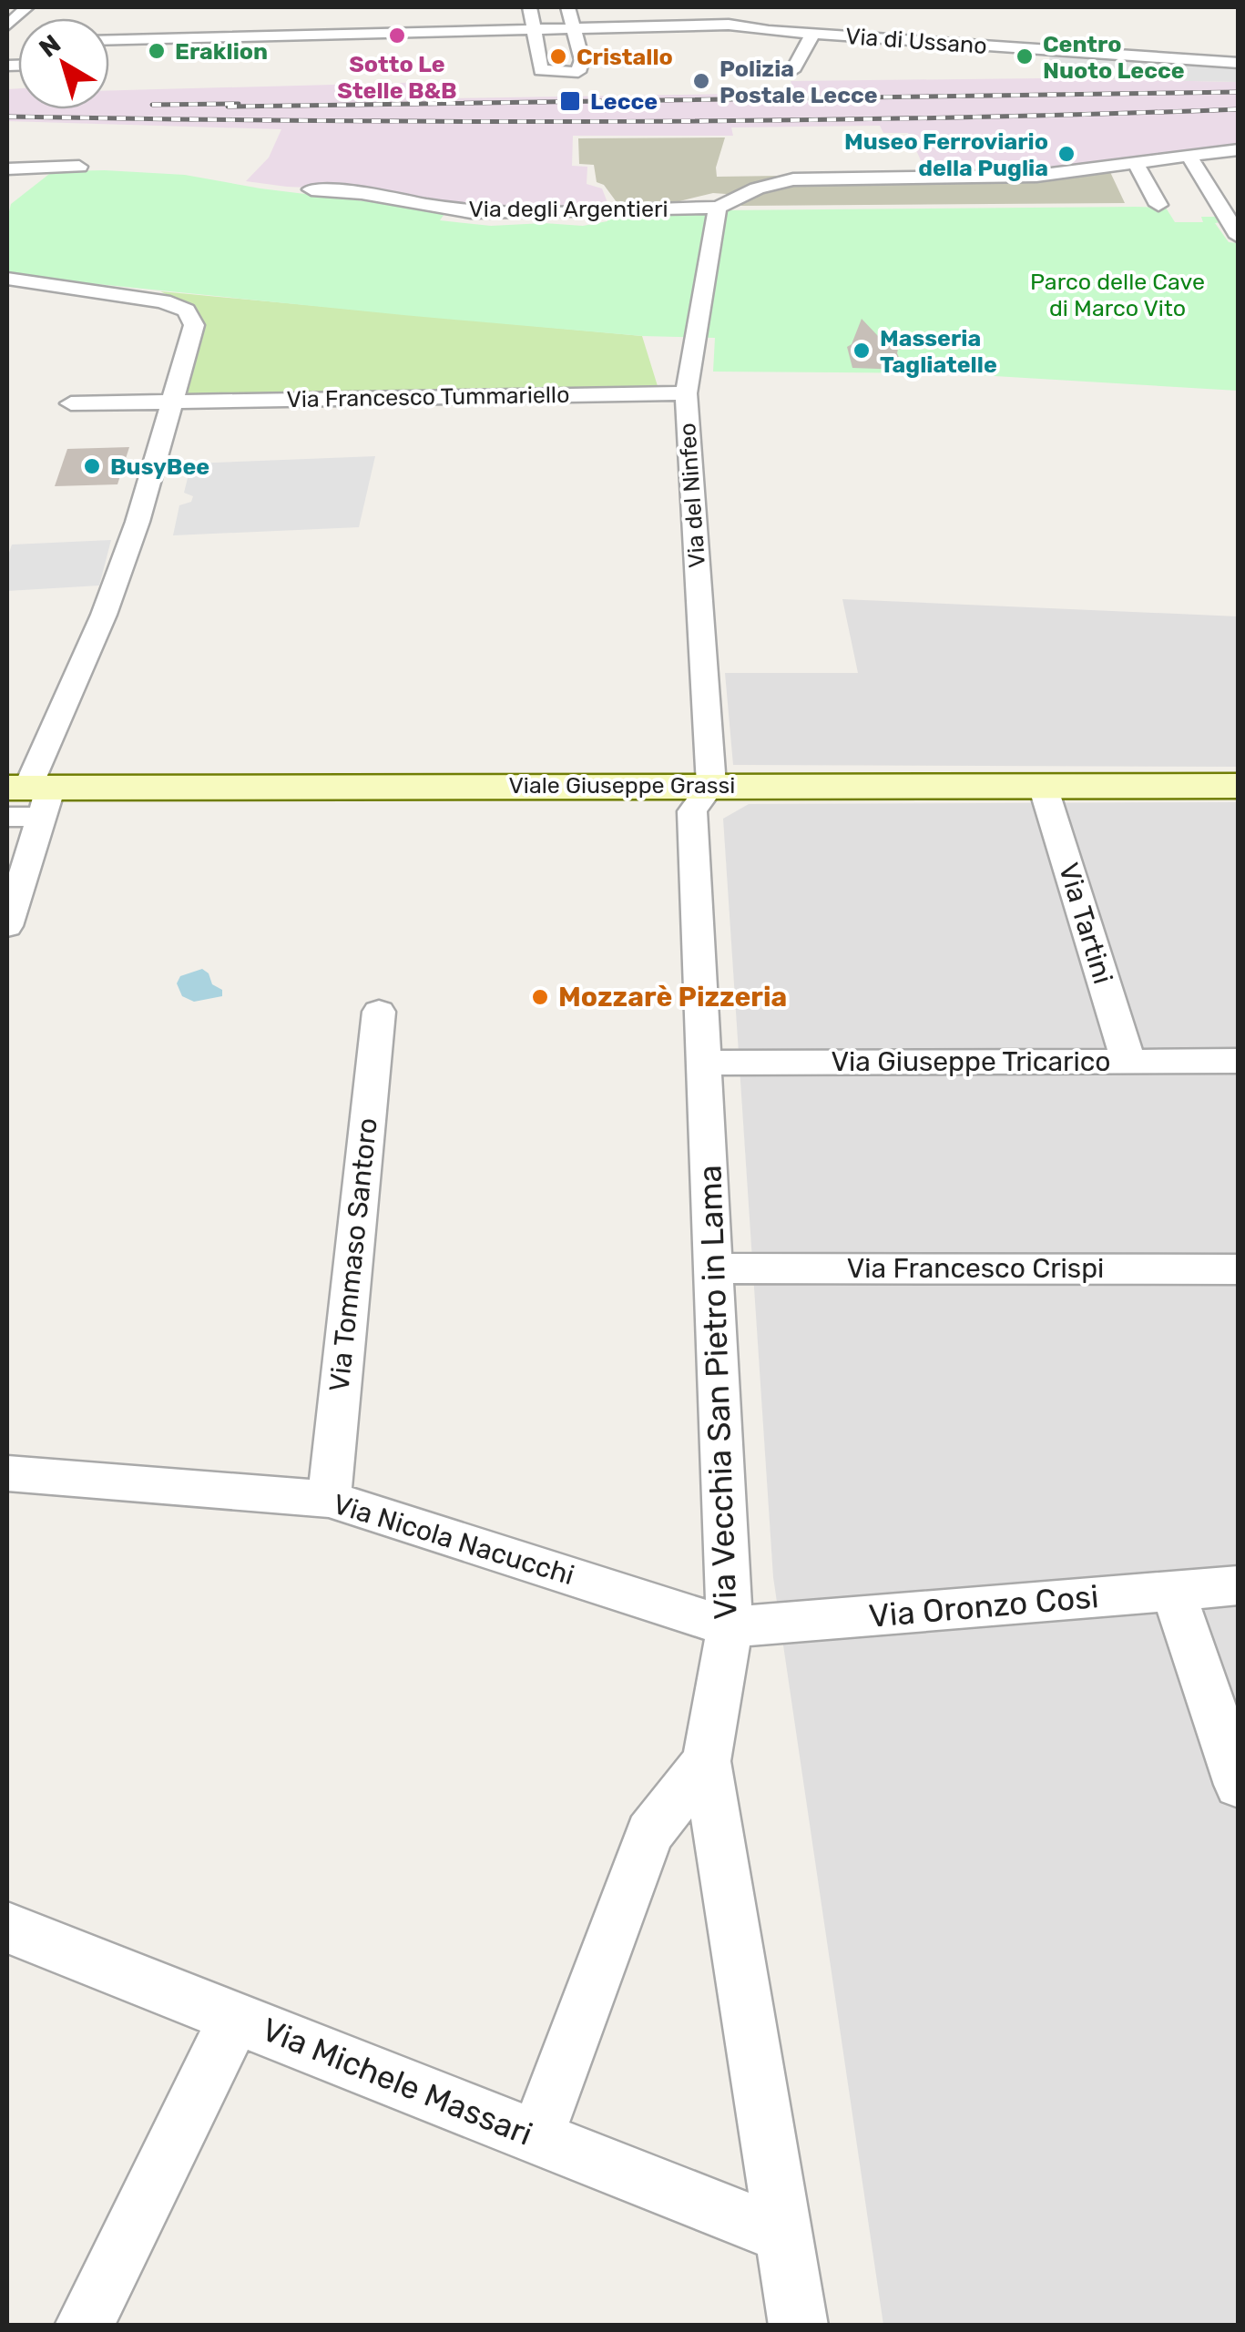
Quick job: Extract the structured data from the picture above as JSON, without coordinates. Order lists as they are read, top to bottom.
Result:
{
  "streets": {
    "main road": ["Viale Giuseppe Grassi"],
    "street": [
      "Via di Ussano",
      "Via degli Argentieri",
      "Via Francesco Tummariello",
      "Via del Ninfeo",
      "Via Tartini",
      "Via Giuseppe Tricarico",
      "Via Tommaso Santoro",
      "Via Francesco Crispi",
      "Via Vecchia San Pietro in Lama",
      "Via Nicola Nacucchi",
      "Via Oronzo Cosi",
      "Via Michele Massari"
    ]
  },
  "crossings": [
    ["Via degli Argentieri", "Via del Ninfeo"],
    ["Via Francesco Tummariello", "Via del Ninfeo"],
    ["Via del Ninfeo", "Viale Giuseppe Grassi"],
    ["Via del Ninfeo", "Via Vecchia San Pietro in Lama"],
    ["Viale Giuseppe Grassi", "Via Tartini"],
    ["Viale Giuseppe Grassi", "Via Vecchia San Pietro in Lama"],
    ["Via Tartini", "Via Giuseppe Tricarico"],
    ["Via Giuseppe Tricarico", "Via Vecchia San Pietro in Lama"],
    ["Via Tommaso Santoro", "Via Nicola Nacucchi"],
    ["Via Francesco Crispi", "Via Vecchia San Pietro in Lama"],
    ["Via Vecchia San Pietro in Lama", "Via Nicola Nacucchi"],
    ["Via Vecchia San Pietro in Lama", "Via Oronzo Cosi"],
    ["Via Vecchia San Pietro in Lama", "Via Michele Massari"],
    ["Via Nicola Nacucchi", "Via Oronzo Cosi"]
  ],
  "parks": ["Parco delle Cave di Marco Vito"],
  "places": {
    "other": [
      "Sotto Le Stelle B&B",
      "Eraklion",
      "Cristallo",
      "Centro Nuoto Lecce",
      "Polizia Postale Lecce",
      "Museo Ferroviario della Puglia",
      "Masseria Tagliatelle",
      "BusyBee",
      "Mozzarè Pizzeria"
    ],
    "transit": ["Lecce"]
  },
  "north": "top left"
}
